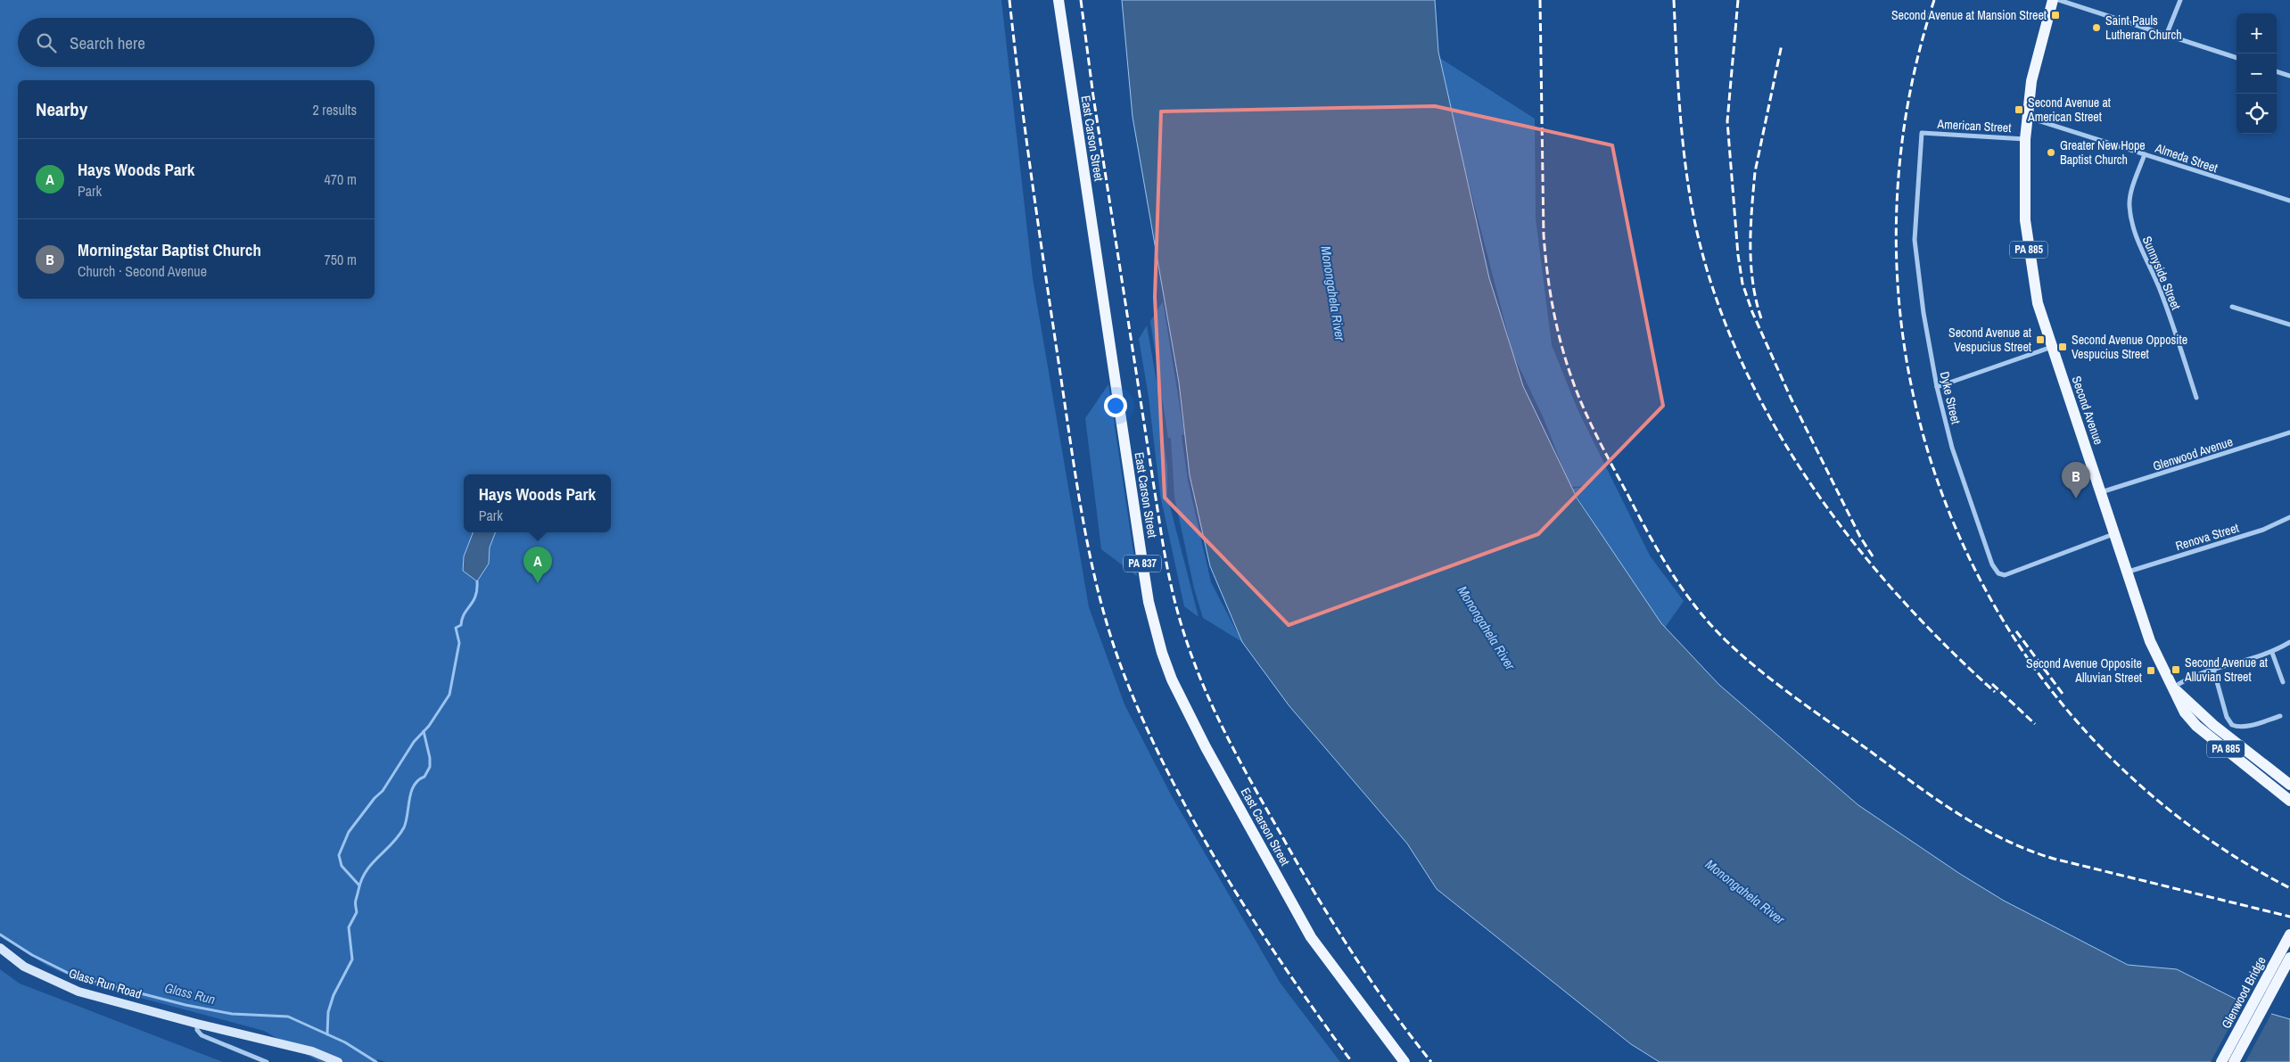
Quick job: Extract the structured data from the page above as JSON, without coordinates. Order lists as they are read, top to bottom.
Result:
{
  "streets": {
    "main road": [
      "East Carson Street",
      "PA 885",
      "Second Avenue",
      "PA 837",
      "Glass Run Road",
      "Glenwood Bridge"
    ],
    "street": [
      "American Street",
      "Almeda Street",
      "Sunnyside Street",
      "Dyke Street",
      "Glenwood Avenue",
      "Renova Street"
    ]
  },
  "crossings": [
    ["American Street", "Dyke Street"],
    ["American Street", "Second Avenue"],
    ["Almeda Street", "Sunnyside Street"],
    ["Almeda Street", "Second Avenue"],
    ["Dyke Street", "Second Avenue"],
    ["Second Avenue", "Glenwood Avenue"],
    ["Second Avenue", "Renova Street"]
  ],
  "water": ["Monongahela River", "Glass Run"],
  "places": {
    "transit": [
      "Second Avenue at Mansion Street",
      "Second Avenue at American Street",
      "Second Avenue at Vespucius Street",
      "Second Avenue Opposite Vespucius Street",
      "Second Avenue at Alluvian Street",
      "Second Avenue Opposite Alluvian Street"
    ],
    "other": ["Saint Pauls Lutheran Church", "Greater New Hope Baptist Church"]
  },
  "page": {
    "map_buttons": ["+", "−"],
    "search": "Search here",
    "heading": ["Nearby", "2 results"],
    "list": [
      {
        "mark": "A",
        "name": "Hays Woods Park",
        "note": "Park",
        "value": "470 m"
      },
      {
        "mark": "B",
        "name": "Morningstar Baptist Church",
        "note": "Church · Second Avenue",
        "value": "750 m"
      }
    ],
    "pins": ["B", "A"],
    "popup": ["Hays Woods Park", "Park"]
  }
}
